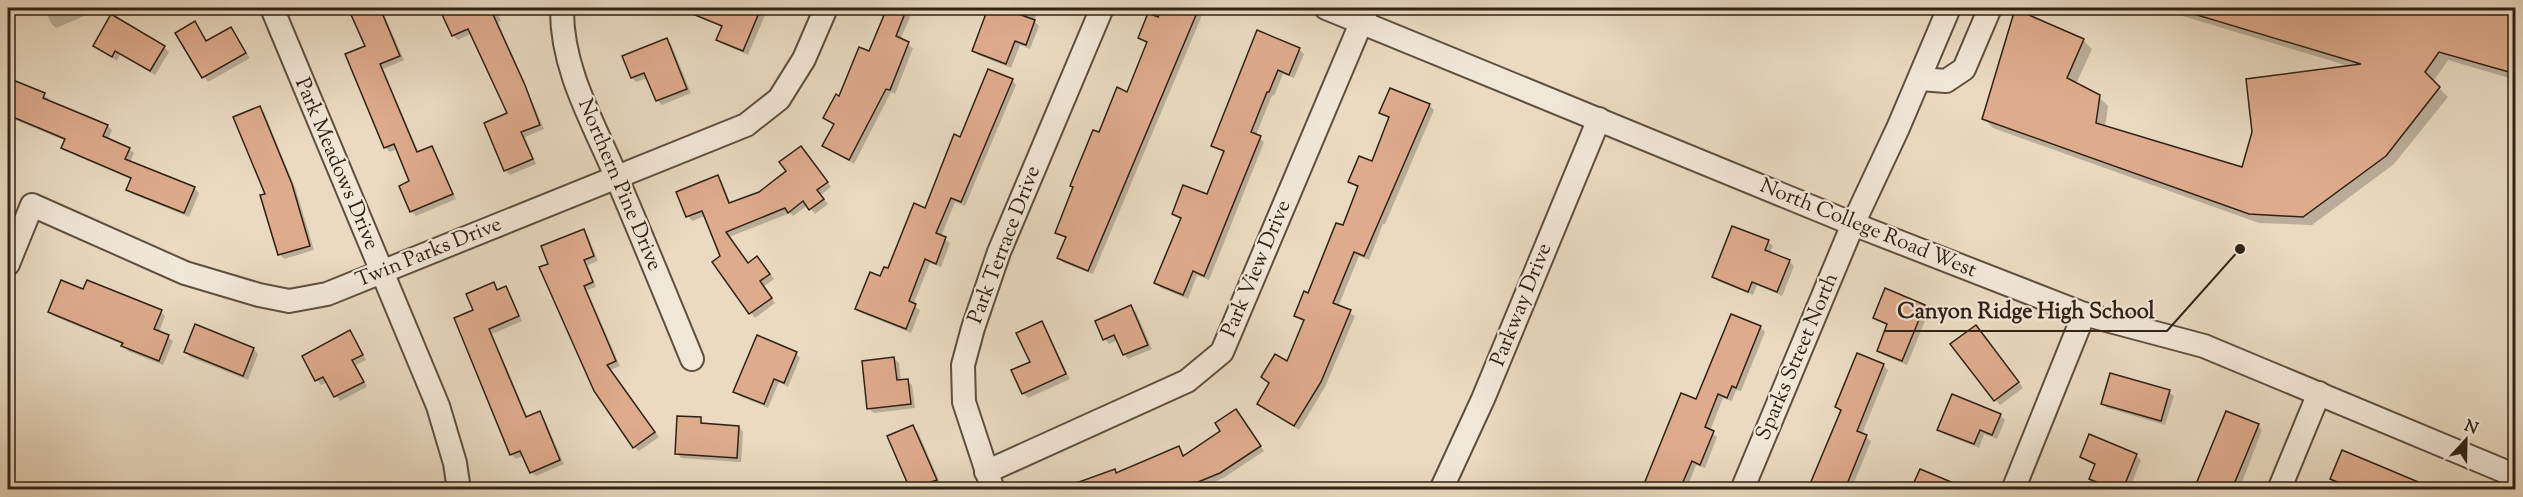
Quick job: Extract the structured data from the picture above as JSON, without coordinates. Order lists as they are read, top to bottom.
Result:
{
  "streets": {
    "street": [
      "Park Meadows Drive",
      "Northern Pine Drive",
      "North College Road West",
      "Park Terrace Drive",
      "Twin Parks Drive",
      "Park View Drive",
      "Parkway Drive",
      "Sparks Street North"
    ]
  },
  "crossings": [
    ["Park Meadows Drive", "Twin Parks Drive"],
    ["Northern Pine Drive", "Twin Parks Drive"],
    ["North College Road West", "Park View Drive"],
    ["North College Road West", "Parkway Drive"],
    ["North College Road West", "Sparks Street North"],
    ["Park Terrace Drive", "Park View Drive"]
  ],
  "places": ["Canyon Ridge High School"],
  "north": "top"
}
